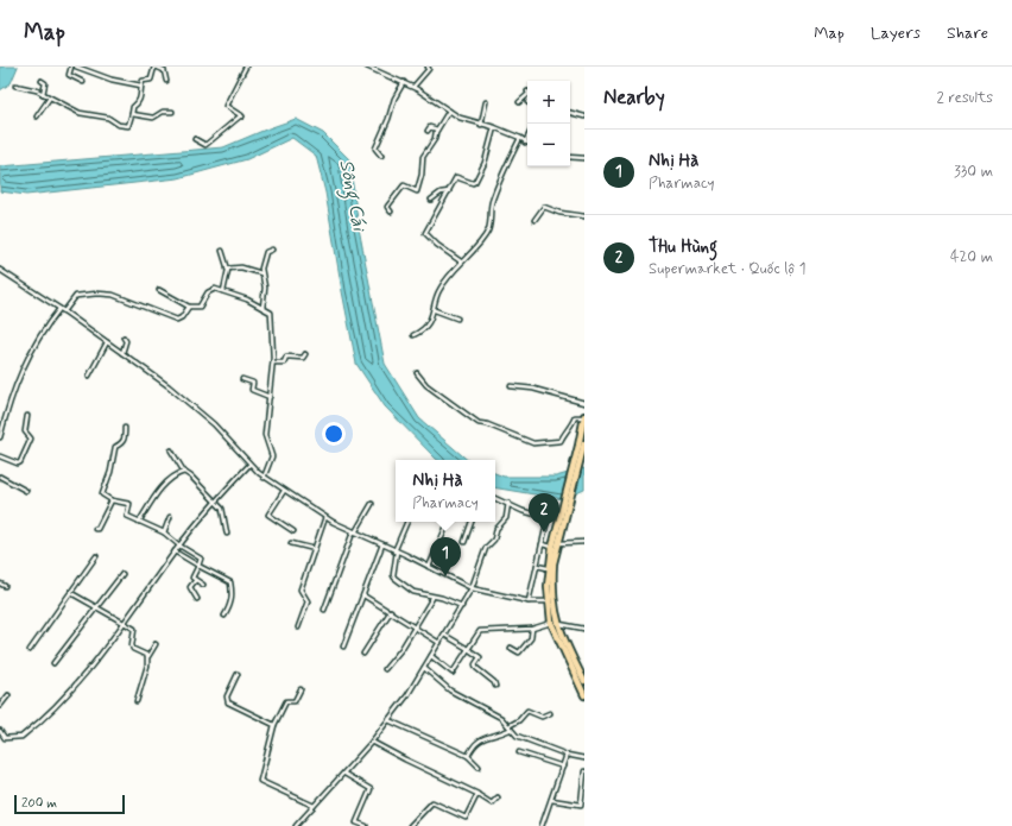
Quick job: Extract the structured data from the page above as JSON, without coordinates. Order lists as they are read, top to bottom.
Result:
{
  "water": ["Sông Cái"],
  "scale_bar": "200 m",
  "page": {
    "header": "Map",
    "nav": ["Map", "Layers", "Share"],
    "heading": ["Nearby", "2 results"],
    "map_buttons": ["+", "−"],
    "list": [
      {
        "mark": "1",
        "name": "Nhị Hà",
        "note": "Pharmacy",
        "value": "330 m"
      },
      {
        "mark": "2",
        "name": "THu Hùng",
        "note": "Supermarket · Quốc lộ 1",
        "value": "420 m"
      }
    ],
    "popup": ["Nhị Hà", "Pharmacy"],
    "pins": ["2", "1"],
    "scale": "200 m"
  }
}
